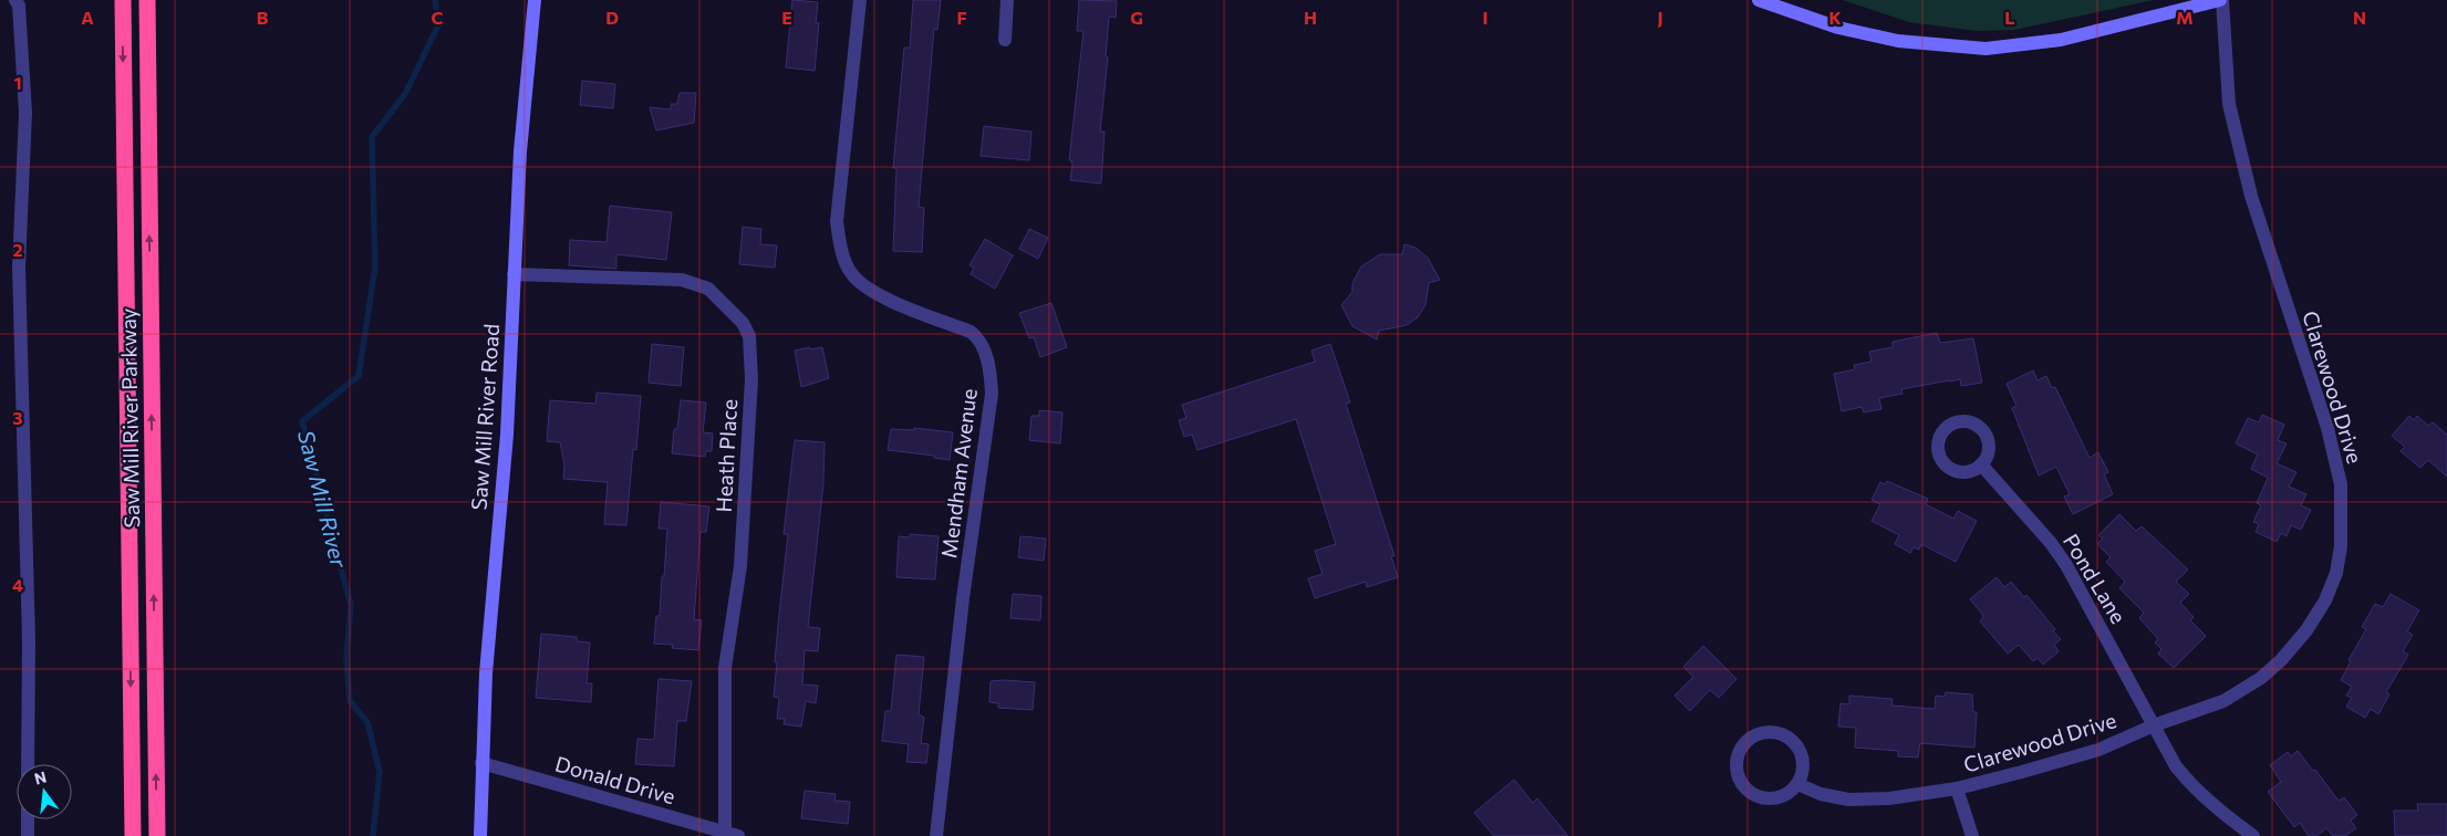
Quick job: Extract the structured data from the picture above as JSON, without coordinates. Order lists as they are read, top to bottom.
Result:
{
  "streets": {
    "highway": ["Saw Mill River Parkway"],
    "main road": ["Saw Mill River Road"],
    "street": [
      "Clarewood Drive",
      "Heath Place",
      "Mendham Avenue",
      "Pond Lane",
      "Donald Drive"
    ]
  },
  "crossings": [
    ["Clarewood Drive", "Pond Lane"],
    ["Saw Mill River Road", "Heath Place"],
    ["Saw Mill River Road", "Donald Drive"],
    ["Heath Place", "Donald Drive"]
  ],
  "water": ["Saw Mill River"],
  "north": "top",
  "grid": {
    "columns": [
      "A",
      "B",
      "C",
      "D",
      "E",
      "F",
      "G",
      "H",
      "I",
      "J",
      "K",
      "L",
      "M",
      "N"
    ],
    "rows": [
      "1",
      "2",
      "3",
      "4"
    ]
  }
}
